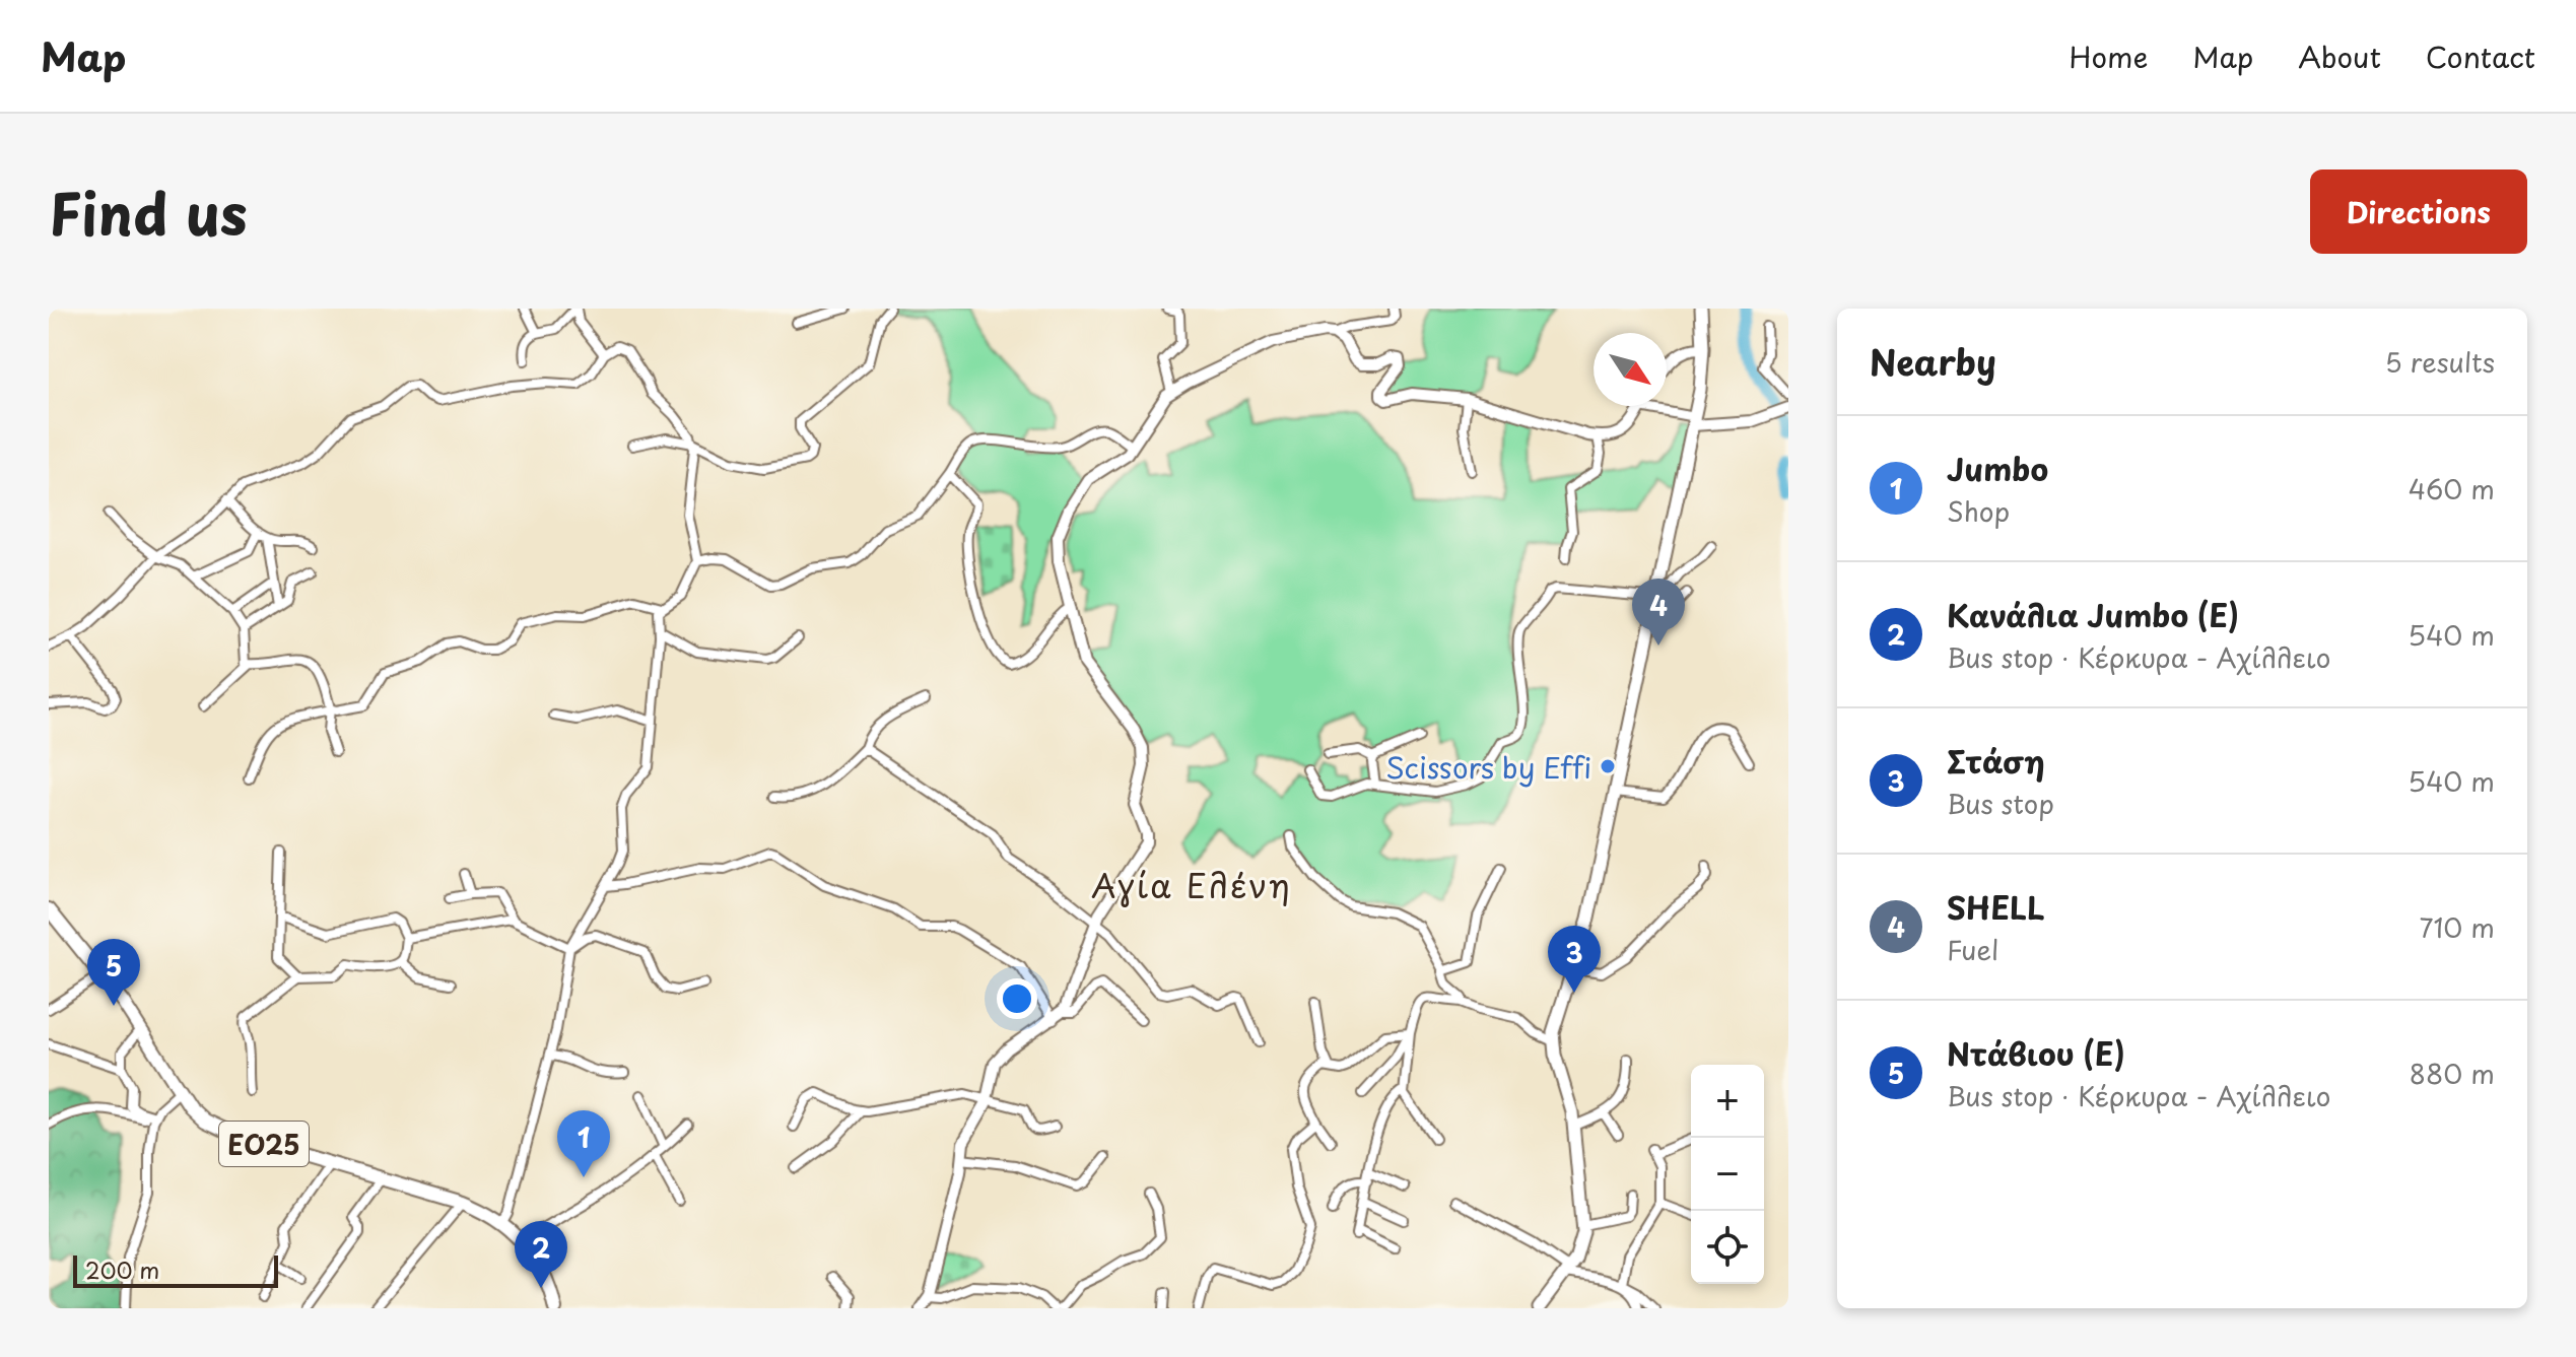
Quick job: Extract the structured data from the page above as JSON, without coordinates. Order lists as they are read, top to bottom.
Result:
{
  "streets": {
    "main road": ["ΕΟ25"]
  },
  "districts": ["Αγία Ελένη"],
  "places": ["Scissors by Effi"],
  "scale_bar": "200 m",
  "north": "bottom right",
  "page": {
    "header": "Map",
    "nav": [
      "Home",
      "Map",
      "About",
      "Contact"
    ],
    "title": "Find us",
    "buttons": "Directions",
    "heading": ["Nearby", "5 results"],
    "list": [
      {
        "mark": "1",
        "name": "Jumbo",
        "note": "Shop",
        "value": "460 m"
      },
      {
        "mark": "2",
        "name": "Κανάλια Jumbo (E)",
        "note": "Bus stop · Κέρκυρα - Αχίλλειο",
        "value": "540 m"
      },
      {
        "mark": "3",
        "name": "Στάση",
        "note": "Bus stop",
        "value": "540 m"
      },
      {
        "mark": "4",
        "name": "SHELL",
        "note": "Fuel",
        "value": "710 m"
      },
      {
        "mark": "5",
        "name": "Ντάβιου (E)",
        "note": "Bus stop · Κέρκυρα - Αχίλλειο",
        "value": "880 m"
      }
    ],
    "pins": [
      "4",
      "3",
      "5",
      "1",
      "2"
    ],
    "map_buttons": ["+", "−"],
    "scale": "200 m"
  }
}
